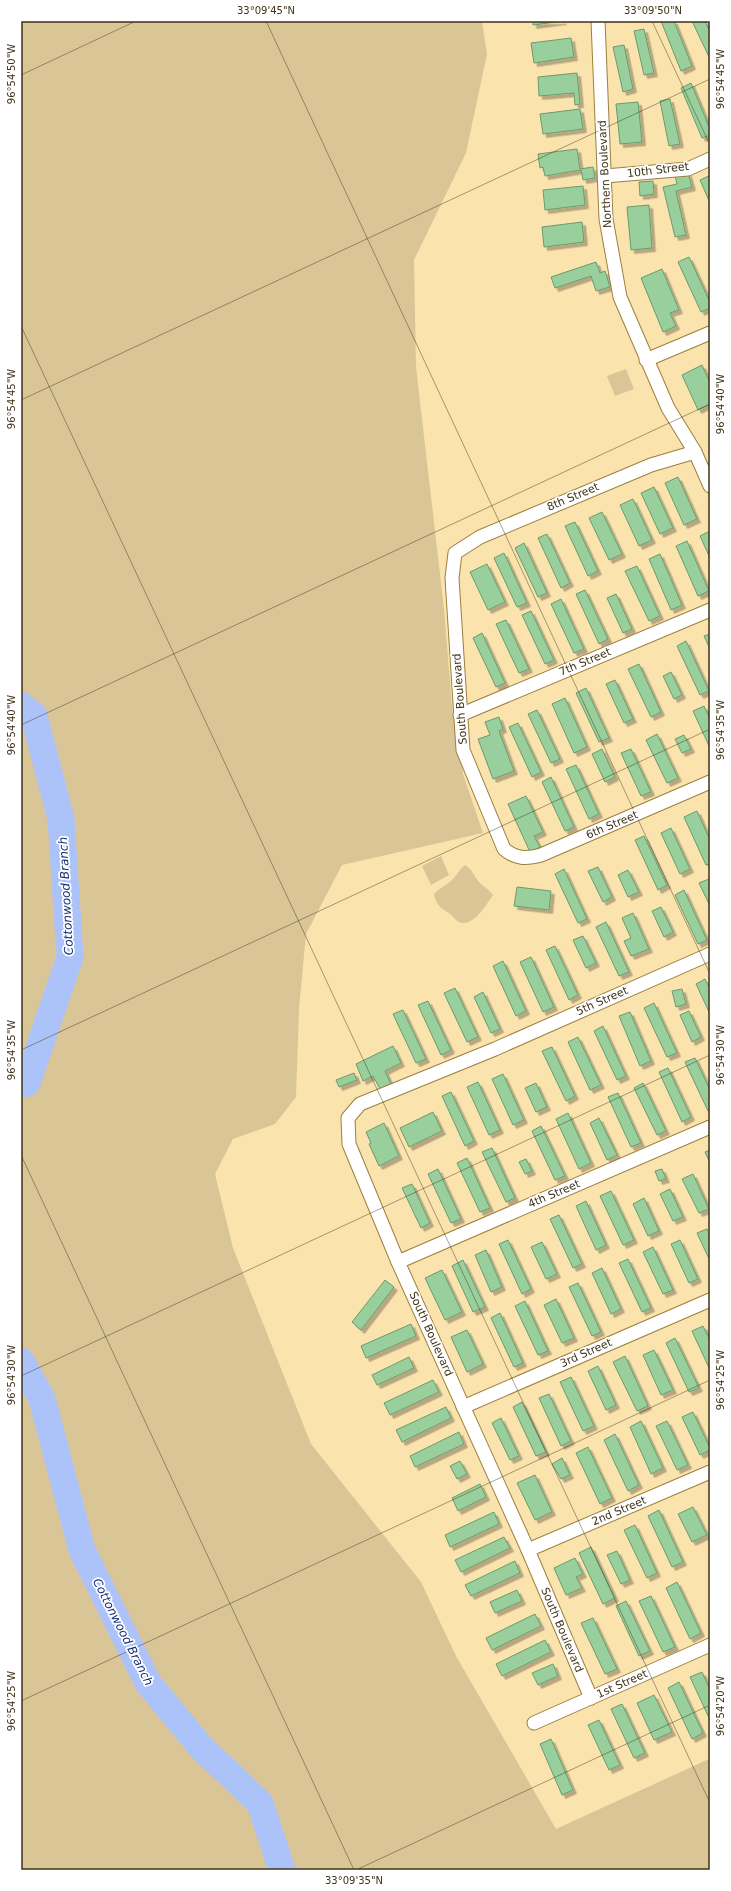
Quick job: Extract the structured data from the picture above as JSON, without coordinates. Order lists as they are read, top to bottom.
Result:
{
  "streets": {
    "street": [
      "10th Street",
      "Northern Boulevard",
      "8th Street",
      "7th Street",
      "South Boulevard",
      "6th Street",
      "5th Street",
      "4th Street",
      "3rd Street",
      "2nd Street",
      "1st Street"
    ]
  },
  "crossings": [
    ["10th Street", "Northern Boulevard"],
    ["Northern Boulevard", "8th Street"],
    ["8th Street", "South Boulevard"],
    ["7th Street", "South Boulevard"],
    ["South Boulevard", "6th Street"],
    ["South Boulevard", "5th Street"],
    ["South Boulevard", "4th Street"],
    ["South Boulevard", "3rd Street"],
    ["South Boulevard", "2nd Street"],
    ["South Boulevard", "1st Street"]
  ],
  "water": ["Cottonwood Branch"],
  "coordinates": [
    "33°09'45\"N",
    "33°09'50\"N",
    "96°54'50\"W",
    "96°54'45\"W",
    "96°54'40\"W",
    "96°54'35\"W",
    "96°54'30\"W",
    "96°54'25\"W",
    "96°54'20\"W",
    "33°09'35\"N"
  ]
}
